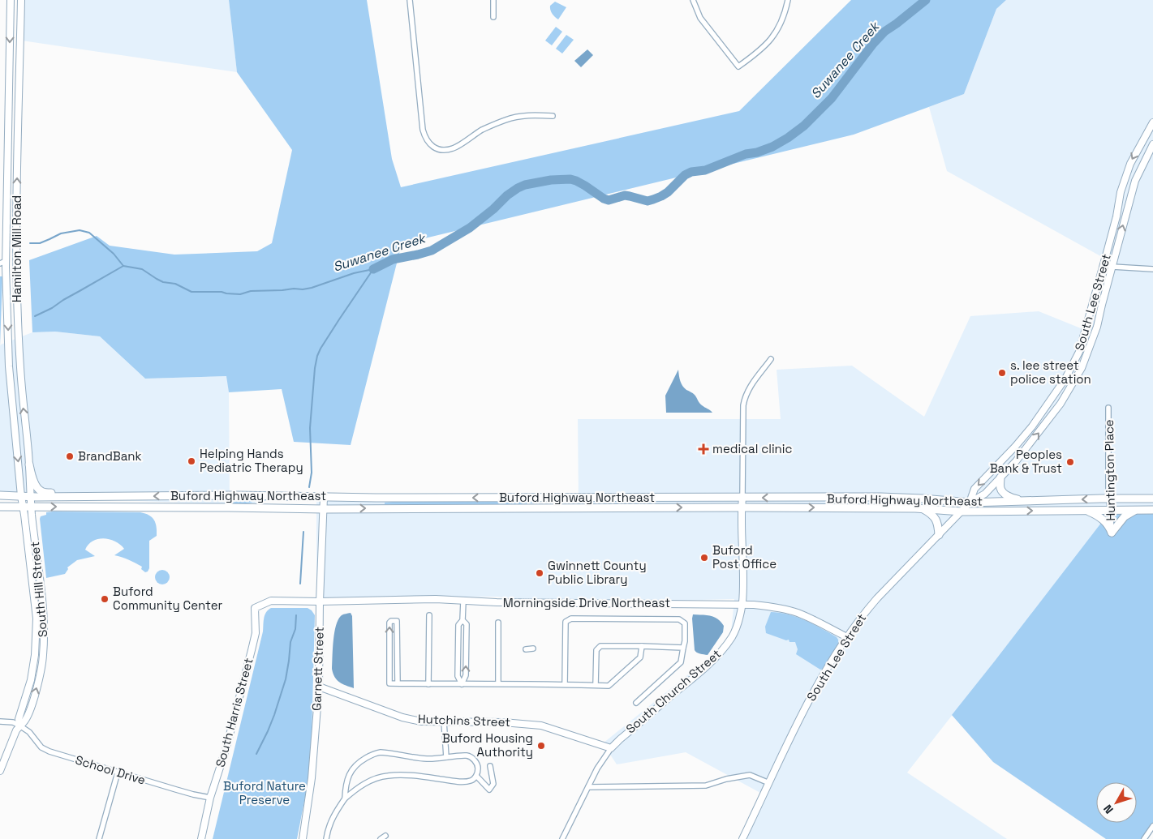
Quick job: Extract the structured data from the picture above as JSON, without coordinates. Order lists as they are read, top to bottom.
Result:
{
  "streets": {
    "main road": ["Buford Highway Northeast"],
    "street": [
      "Hamilton Mill Road",
      "South Lee Street",
      "Huntington Place",
      "South Hill Street",
      "Morningside Drive Northeast",
      "Garnett Street",
      "South Church Street",
      "South Harris Street",
      "Hutchins Street",
      "School Drive"
    ]
  },
  "crossings": [
    ["Hamilton Mill Road", "Buford Highway Northeast"],
    ["Hamilton Mill Road", "South Hill Street"],
    ["South Lee Street", "Buford Highway Northeast"],
    ["South Lee Street", "Morningside Drive Northeast"],
    ["Huntington Place", "Buford Highway Northeast"],
    ["Buford Highway Northeast", "South Hill Street"],
    ["Buford Highway Northeast", "Garnett Street"],
    ["Buford Highway Northeast", "South Church Street"],
    ["South Hill Street", "School Drive"],
    ["Morningside Drive Northeast", "Garnett Street"],
    ["Morningside Drive Northeast", "South Church Street"],
    ["Morningside Drive Northeast", "South Harris Street"],
    ["Garnett Street", "Hutchins Street"],
    ["South Church Street", "Hutchins Street"],
    ["South Harris Street", "School Drive"]
  ],
  "water": ["Suwanee Creek"],
  "parks": ["Buford Nature Preserve"],
  "places": {
    "other": [
      "s. lee street police station",
      "BrandBank",
      "Helping Hands Pediatric Therapy",
      "Peoples Bank & Trust",
      "Buford Post Office",
      "Gwinnett County Public Library",
      "Buford Community Center",
      "Buford Housing Authority"
    ],
    "health": ["medical clinic"]
  },
  "north": "bottom left"
}
